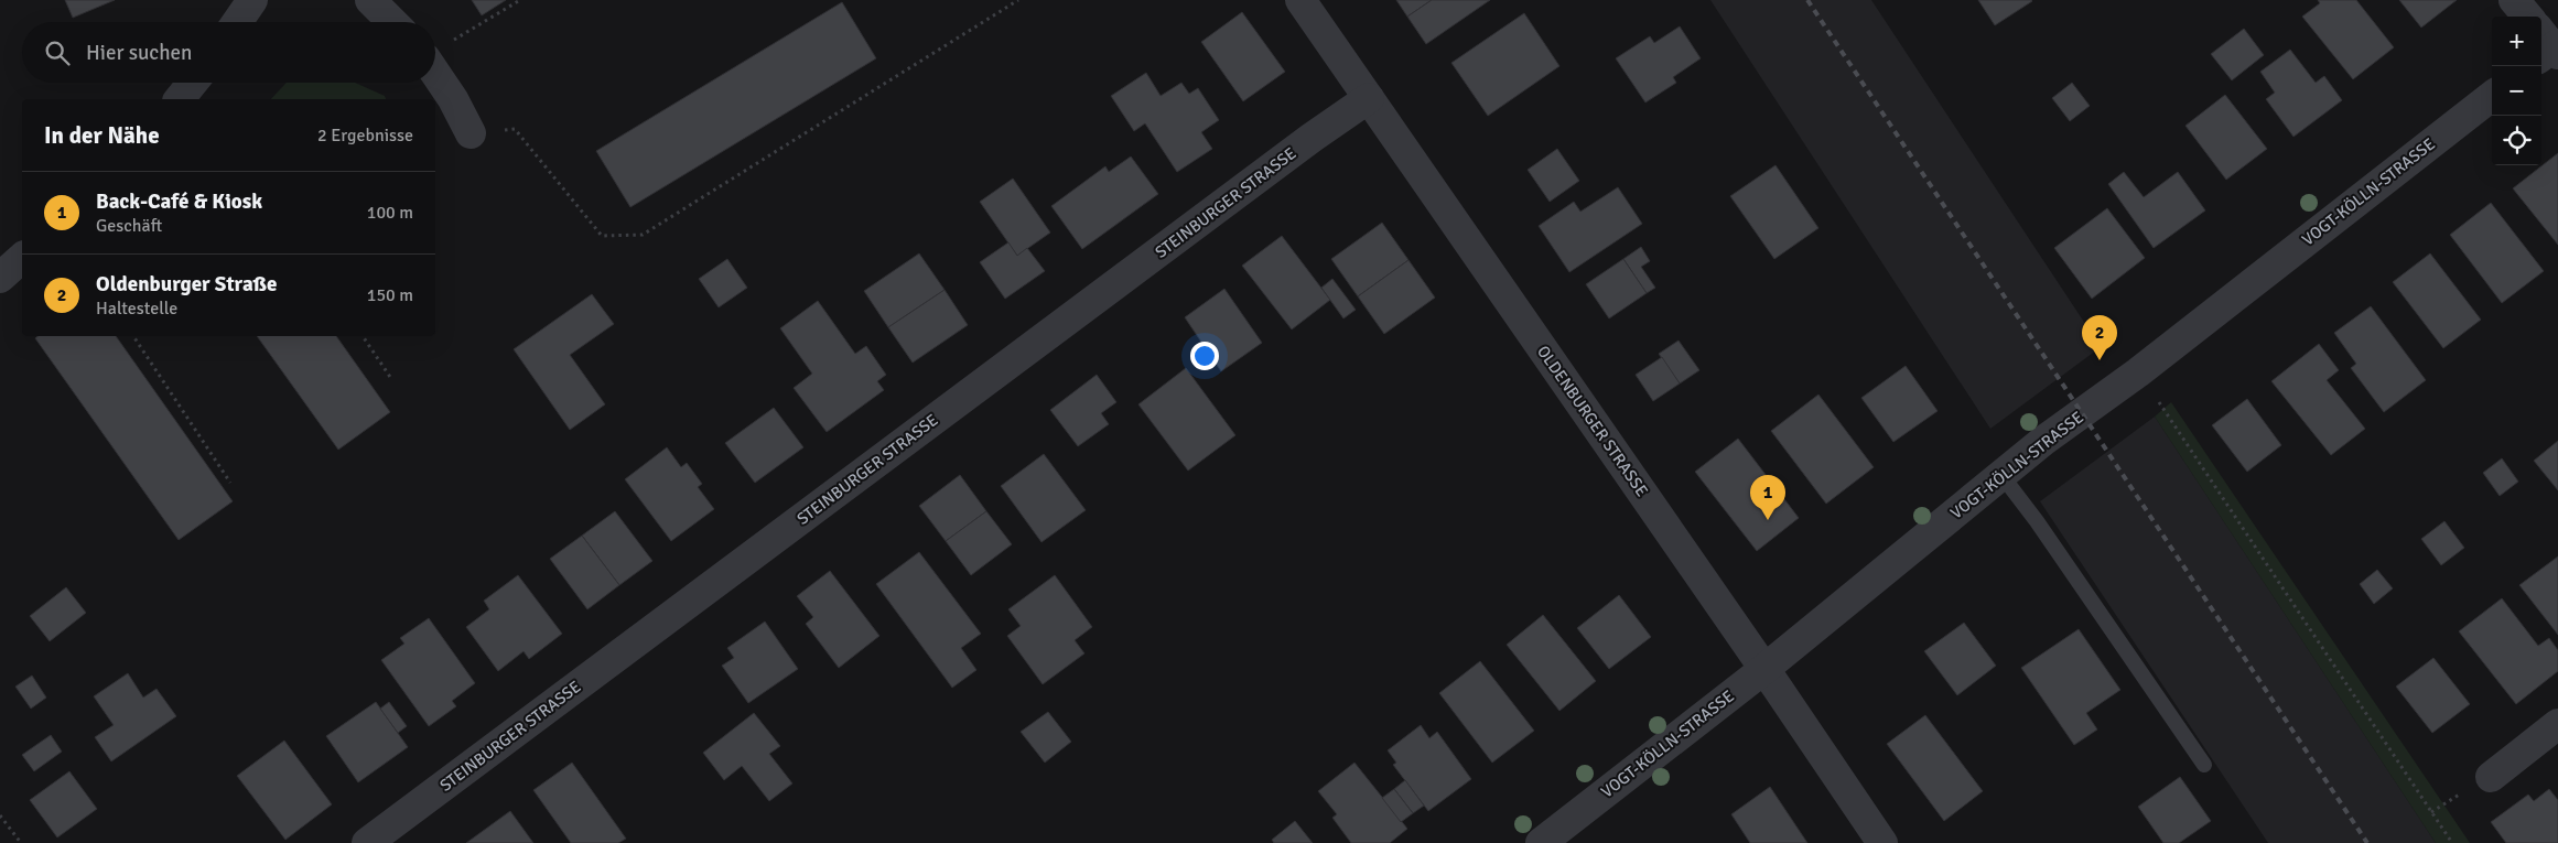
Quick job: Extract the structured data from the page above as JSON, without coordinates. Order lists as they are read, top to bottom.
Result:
{
  "streets": {
    "street": ["VOGT-KÖLLN-STRASSE", "STEINBURGER STRASSE", "OLDENBURGER STRASSE"]
  },
  "crossings": [
    ["VOGT-KÖLLN-STRASSE", "OLDENBURGER STRASSE"],
    ["STEINBURGER STRASSE", "OLDENBURGER STRASSE"]
  ],
  "page": {
    "map_buttons": ["+", "−"],
    "search": "Hier suchen",
    "heading": ["In der Nähe", "2 Ergebnisse"],
    "list": [
      {
        "mark": "1",
        "name": "Back-Café & Kiosk",
        "note": "Geschäft",
        "value": "100 m"
      },
      {
        "mark": "2",
        "name": "Oldenburger Straße",
        "note": "Haltestelle",
        "value": "150 m"
      }
    ],
    "pins": ["2", "1"]
  }
}
